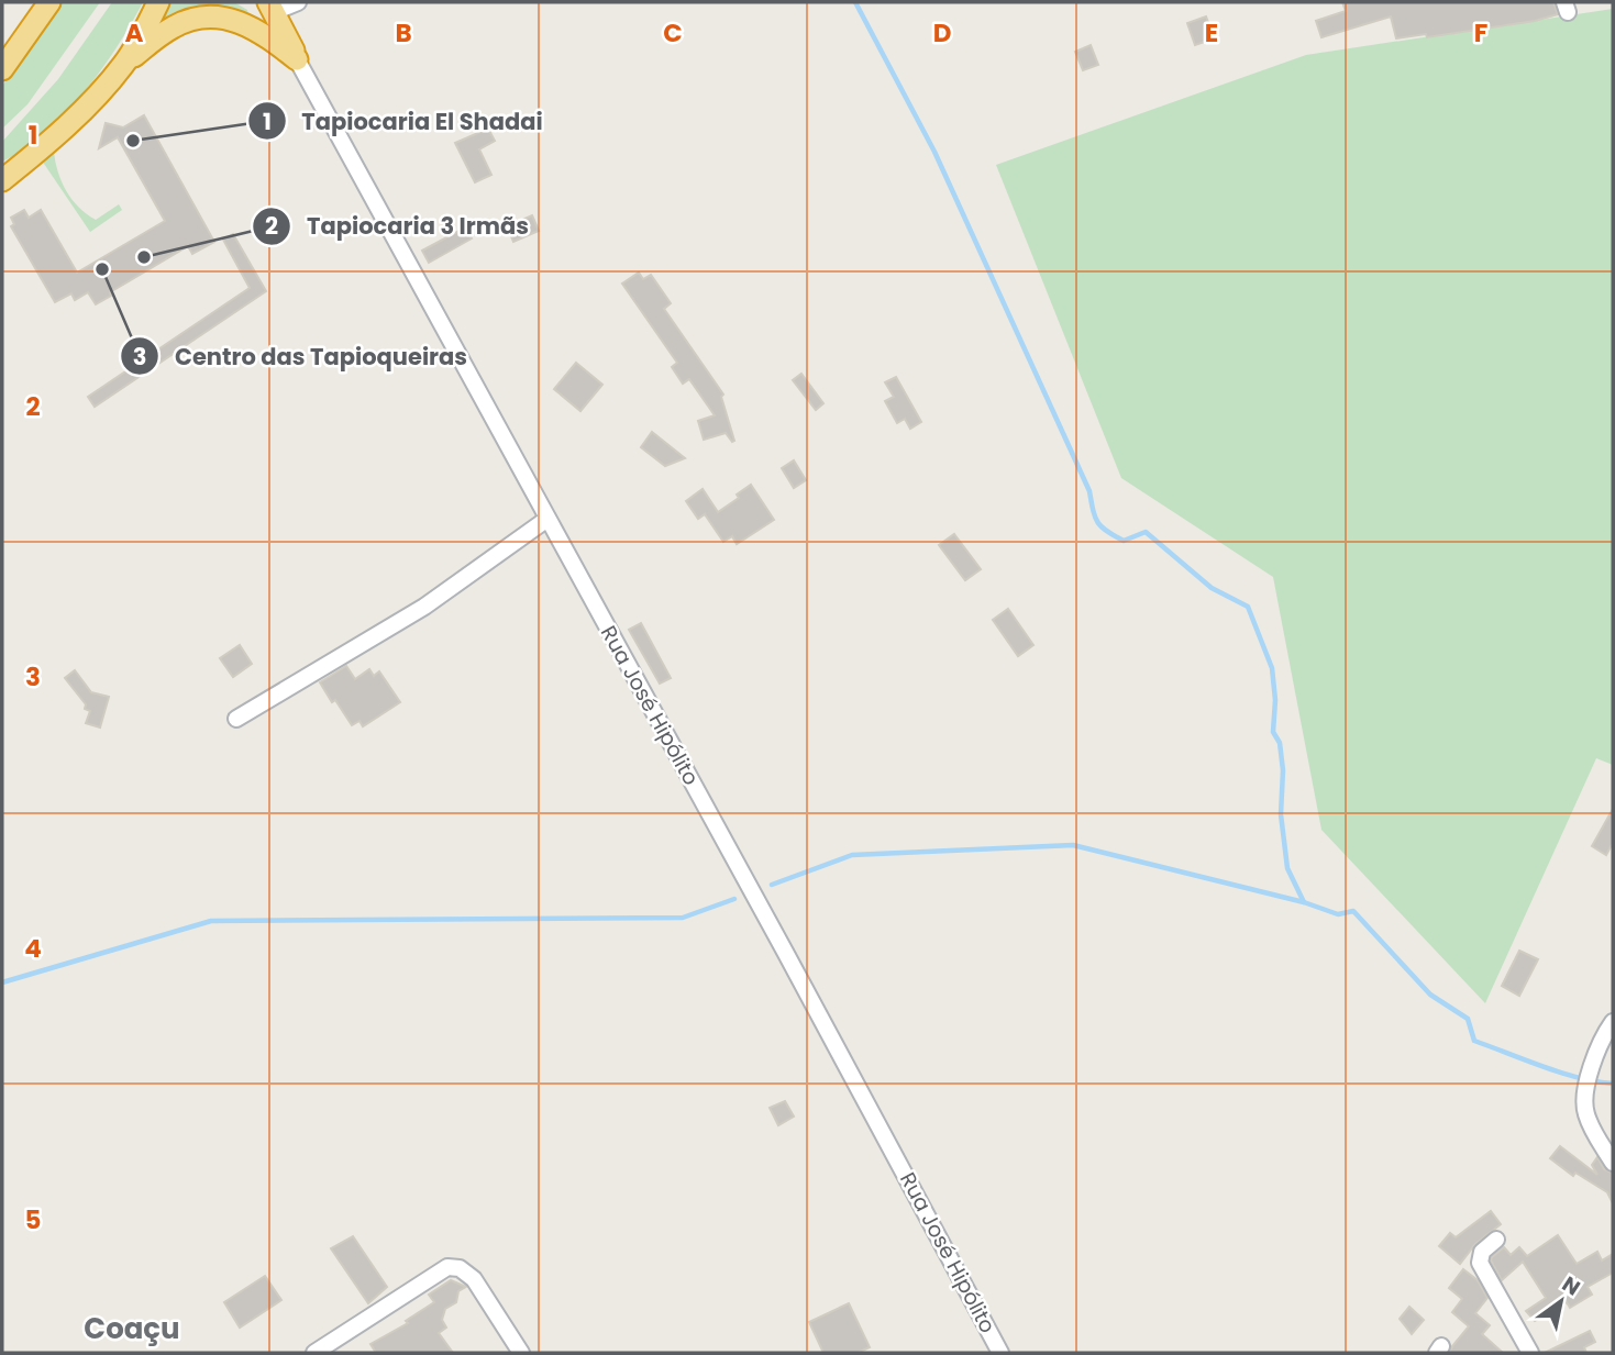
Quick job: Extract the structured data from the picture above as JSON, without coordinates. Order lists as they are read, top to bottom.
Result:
{
  "streets": {
    "street": ["Rua José Hipólito"]
  },
  "districts": ["Coaçu"],
  "places": ["Tapiocaria El Shadai", "Tapiocaria 3 Irmãs", "Centro das Tapioqueiras"],
  "north": "top right",
  "grid": {
    "columns": [
      "A",
      "B",
      "C",
      "D",
      "E",
      "F"
    ],
    "rows": [
      "1",
      "2",
      "3",
      "4",
      "5"
    ]
  }
}
